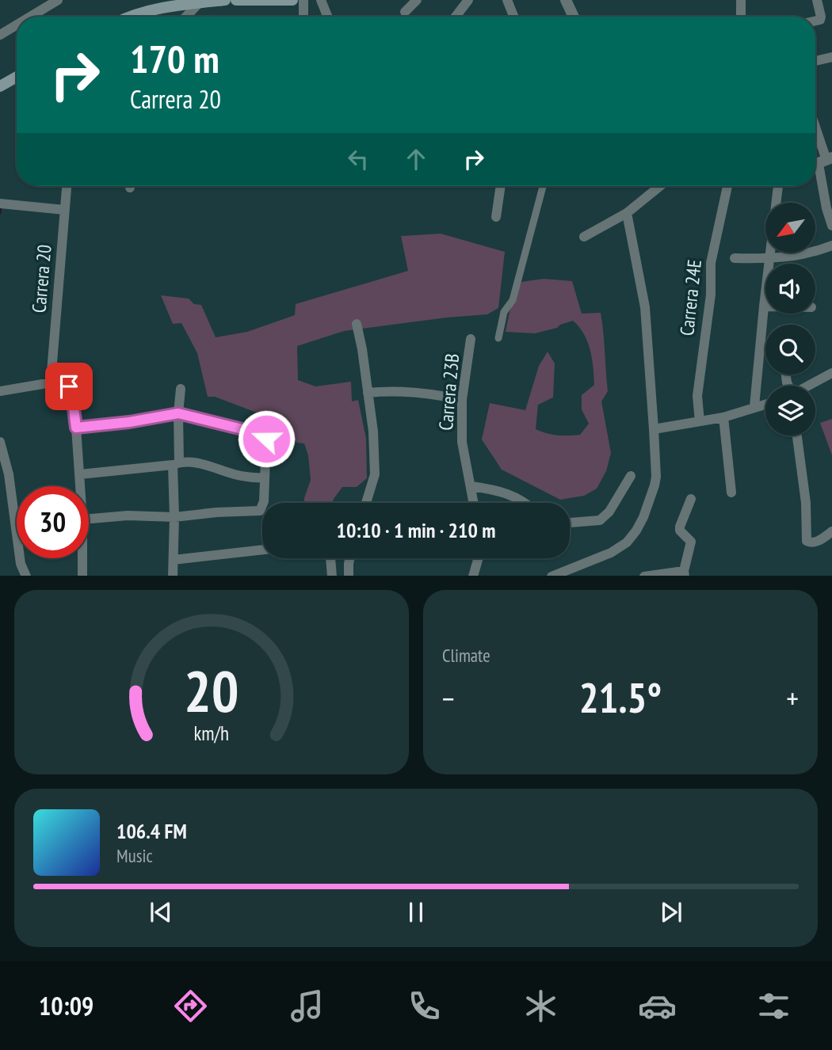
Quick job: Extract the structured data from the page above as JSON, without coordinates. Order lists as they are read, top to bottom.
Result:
{
  "streets": {
    "street": ["Carrera 20", "Carrera 24E", "Carrera 23B"]
  },
  "north": "bottom left",
  "page": {
    "turn": ["170 m", "Carrera 20"],
    "limit": "30",
    "trip": "10:10 · 1 min · 210 m",
    "tile": "Climate",
    "heat": ["−", "21.5°", "+"],
    "song": ["106.4 FM", "Music"],
    "tabs": "10:09",
    "gauge": ["20", "km/h"]
  }
}
